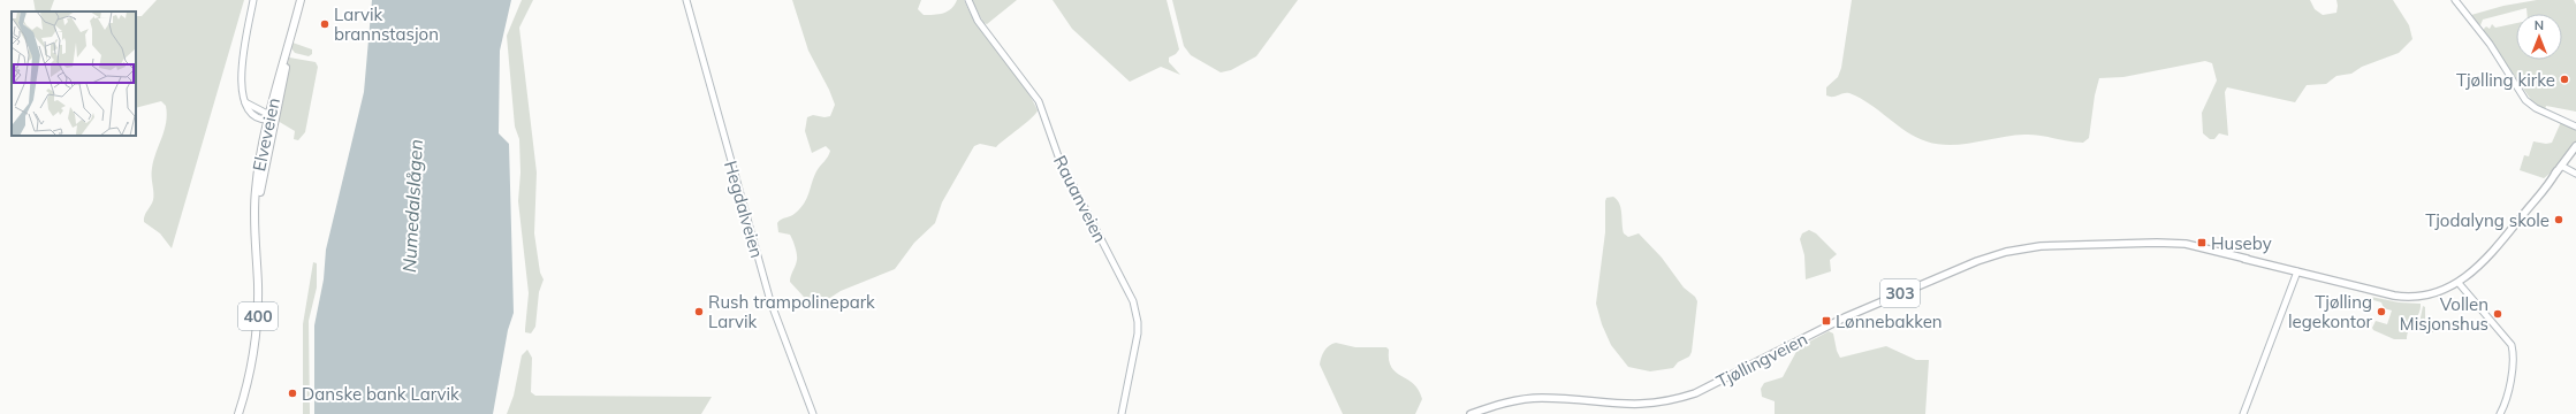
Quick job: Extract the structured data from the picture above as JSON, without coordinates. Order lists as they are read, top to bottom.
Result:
{
  "streets": {
    "highway": ["Elveveien", "400"],
    "main road": [
      "Rauanveien",
      "Hegdalveien",
      "303",
      "Tjøllingveien"
    ]
  },
  "water": ["Numedalslågen"],
  "places": {
    "other": [
      "Larvik brannstasjon",
      "Tjølling kirke",
      "Tjodalyng skole",
      "Rush trampolinepark Larvik",
      "Tjølling legekontor",
      "Vollen Misjonshus",
      "Danske bank Larvik"
    ],
    "transit": ["Huseby", "Lønnebakken"]
  },
  "north": "top"
}
